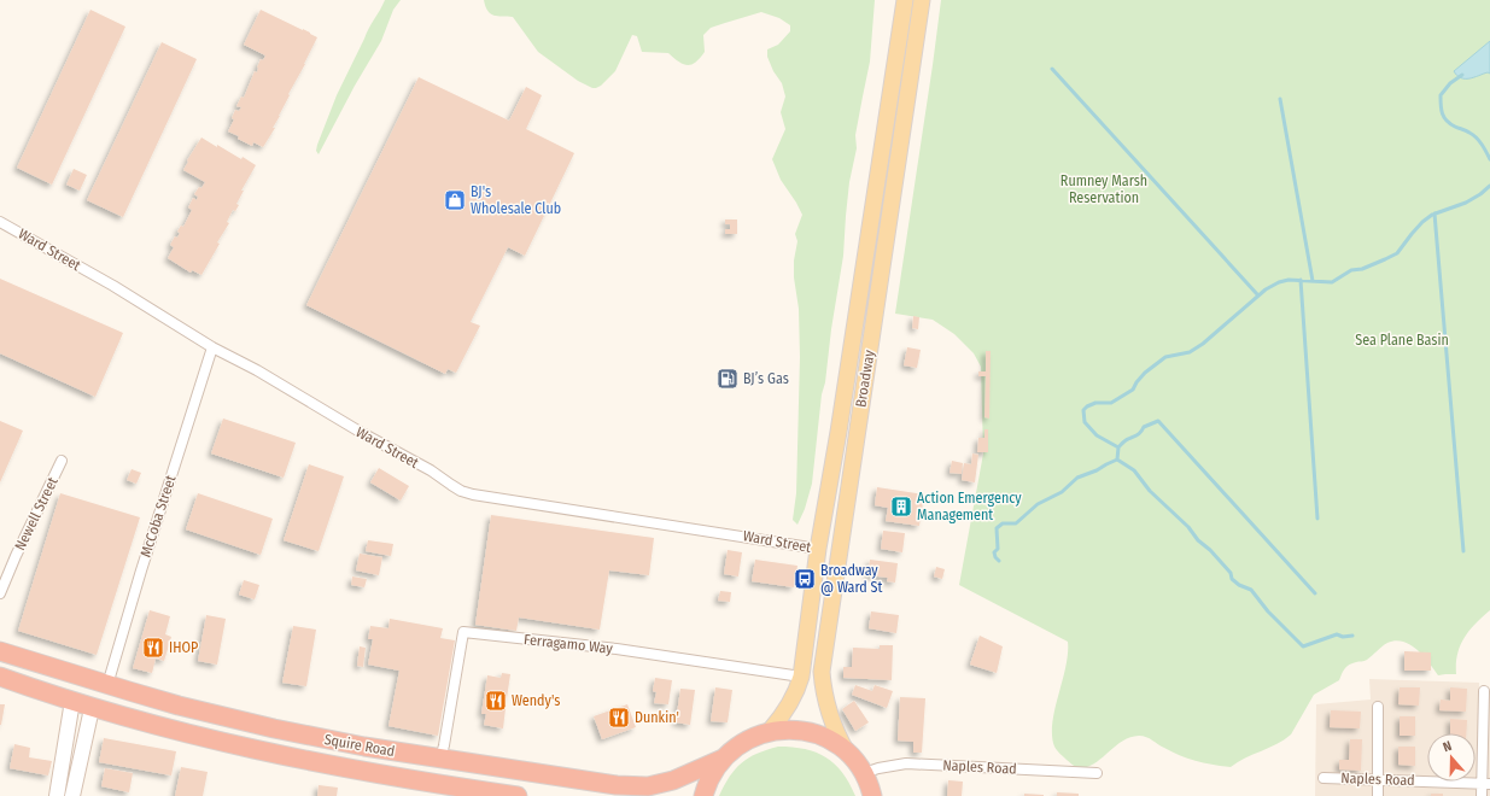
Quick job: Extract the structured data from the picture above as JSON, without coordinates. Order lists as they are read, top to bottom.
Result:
{
  "streets": {
    "highway": ["Squire Road"],
    "main road": ["Broadway"],
    "street": [
      "Ward Street",
      "Newell Street",
      "McCoba Street",
      "Ferragamo Way",
      "Naples Road"
    ]
  },
  "crossings": [
    ["Ward Street", "Broadway"],
    ["Ward Street", "McCoba Street"],
    ["Broadway", "Ferragamo Way"],
    ["McCoba Street", "Squire Road"],
    ["Ferragamo Way", "Squire Road"]
  ],
  "parks": ["Rumney Marsh Reservation", "Sea Plane Basin"],
  "places": {
    "shop": ["BJ's Wholesale Club"],
    "fuel station": ["BJ’s Gas"],
    "building": ["Action Emergency Management"],
    "bus stop": ["Broadway @ Ward St"],
    "restaurant": ["IHOP", "Wendy's", "Dunkin'"]
  },
  "north": "top"
}
